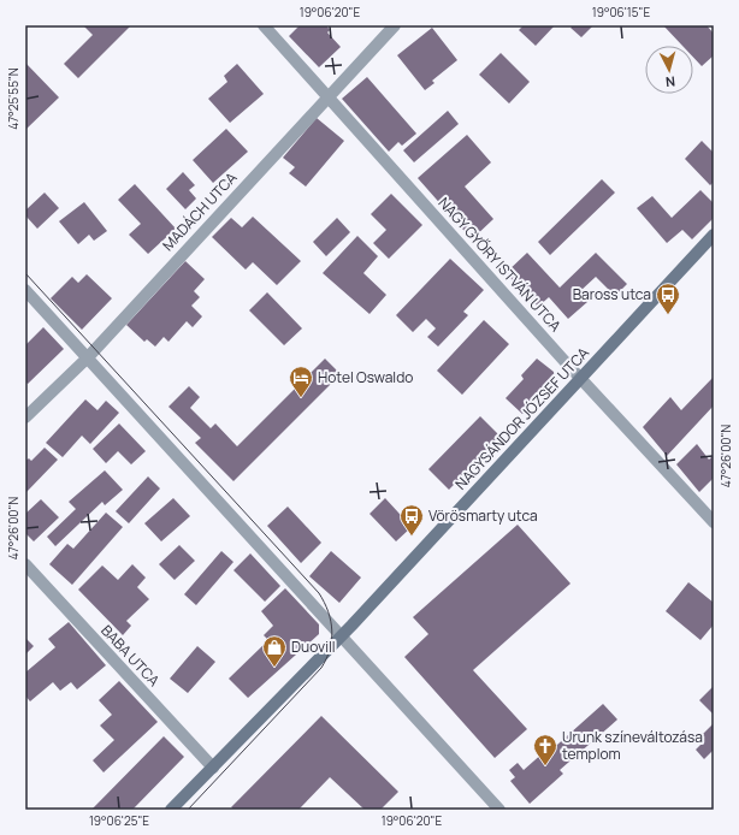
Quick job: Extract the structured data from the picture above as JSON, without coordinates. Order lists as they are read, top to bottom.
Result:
{
  "streets": {
    "street": [
      "MADÁCH UTCA",
      "NAGY GYŐRY ISTVÁN UTCA",
      "NAGYSÁNDOR JÓZSEF UTCA",
      "BABA UTCA"
    ]
  },
  "crossings": [
    ["MADÁCH UTCA", "NAGY GYŐRY ISTVÁN UTCA"],
    ["NAGY GYŐRY ISTVÁN UTCA", "NAGYSÁNDOR JÓZSEF UTCA"],
    ["NAGYSÁNDOR JÓZSEF UTCA", "BABA UTCA"]
  ],
  "places": {
    "bus stop": ["Baross utca", "Vörösmarty utca"],
    "hotel": ["Hotel Oswaldo"],
    "shop": ["Duovill"],
    "church": ["Urunk színeváltozása templom"]
  },
  "north": "bottom",
  "coordinates": [
    "19°06'20\"E",
    "19°06'15\"E",
    "47°25'55\"N",
    "47°26'00\"N",
    "19°06'25\"E"
  ]
}
